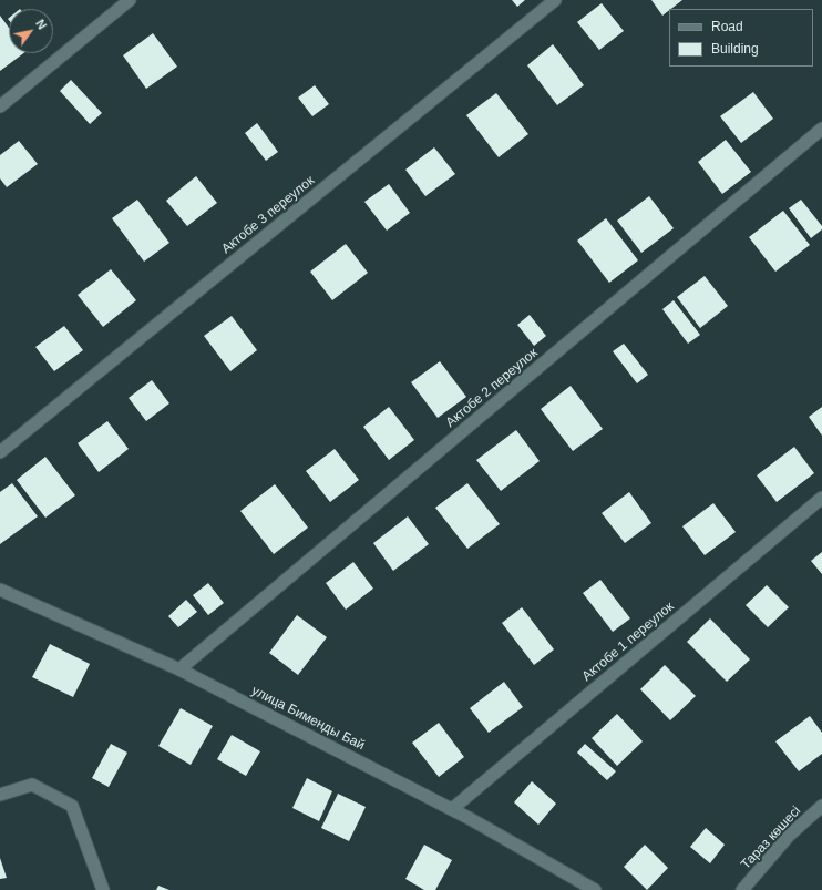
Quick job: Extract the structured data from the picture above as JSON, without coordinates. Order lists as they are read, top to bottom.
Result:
{
  "streets": {
    "street": [
      "Актобе 3 переулок",
      "Актобе 2 переулок",
      "Актобе 1 переулок",
      "улица Бименды Бай",
      "Тараз көшесі"
    ]
  },
  "crossings": [
    ["Актобе 2 переулок", "улица Бименды Бай"],
    ["Актобе 1 переулок", "улица Бименды Бай"]
  ],
  "legend": ["Road", "Building"],
  "north": "top right"
}
